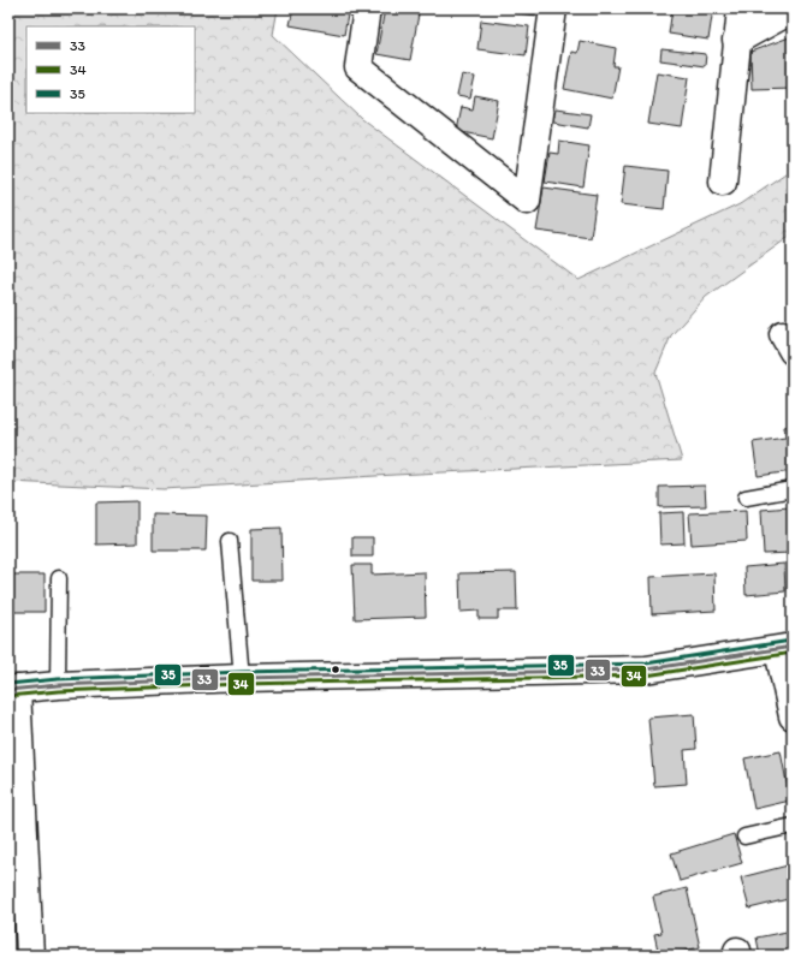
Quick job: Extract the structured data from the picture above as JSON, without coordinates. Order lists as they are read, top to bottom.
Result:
{
  "lines": ["transit line 35", "transit line 33", "transit line 34"],
  "legend": ["33", "34", "35"]
}
